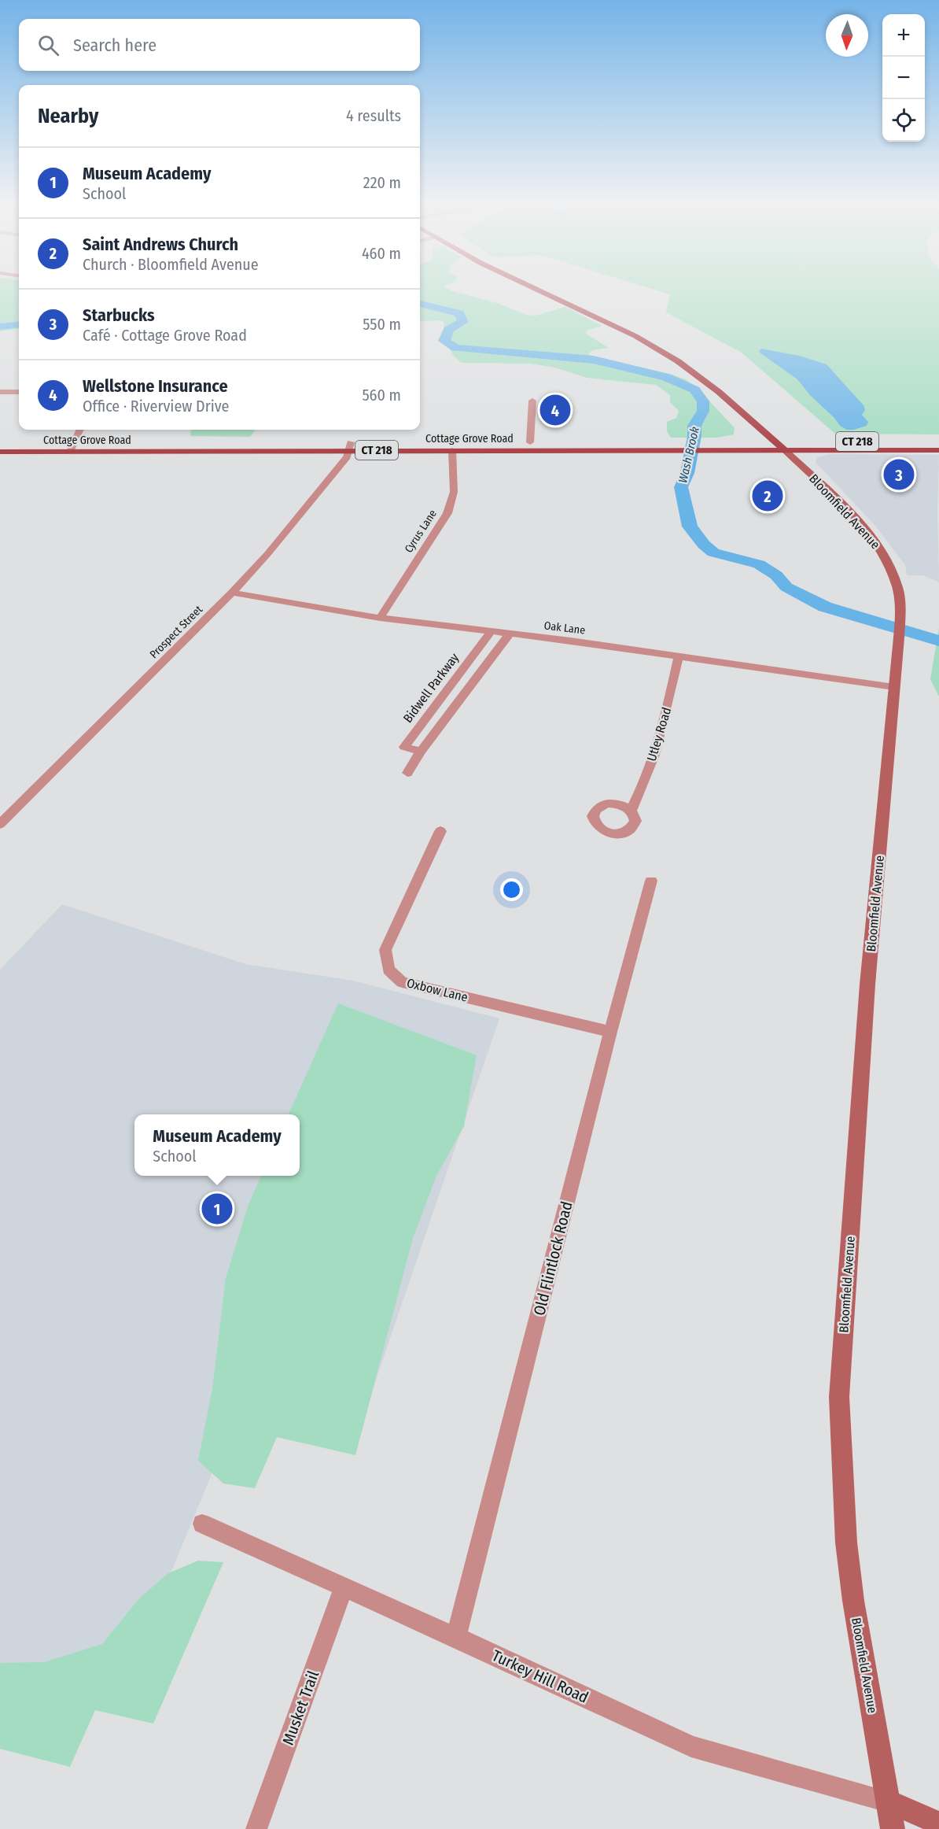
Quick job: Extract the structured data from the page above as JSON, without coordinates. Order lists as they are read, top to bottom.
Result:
{
  "streets": {
    "main road": ["Cottage Grove Road", "CT 218", "Bloomfield Avenue"],
    "street": [
      "Cyrus Lane",
      "Oak Lane",
      "Prospect Street",
      "Bidwell Parkway",
      "Utley Road",
      "Oxbow Lane",
      "Old Flintlock Road",
      "Turkey Hill Road",
      "Musket Trail"
    ]
  },
  "crossings": [
    ["Cottage Grove Road", "Bloomfield Avenue"],
    ["Cottage Grove Road", "Cyrus Lane"],
    ["Cottage Grove Road", "Prospect Street"],
    ["Bloomfield Avenue", "Oak Lane"],
    ["Bloomfield Avenue", "Turkey Hill Road"],
    ["Cyrus Lane", "Oak Lane"],
    ["Oak Lane", "Prospect Street"],
    ["Oak Lane", "Bidwell Parkway"],
    ["Oak Lane", "Utley Road"],
    ["Oxbow Lane", "Old Flintlock Road"],
    ["Old Flintlock Road", "Turkey Hill Road"],
    ["Turkey Hill Road", "Musket Trail"]
  ],
  "water": ["Wash Brook"],
  "north": "bottom",
  "page": {
    "map_buttons": ["+", "−"],
    "search": "Search here",
    "heading": ["Nearby", "4 results"],
    "list": [
      {
        "mark": "1",
        "name": "Museum Academy",
        "note": "School",
        "value": "220 m"
      },
      {
        "mark": "2",
        "name": "Saint Andrews Church",
        "note": "Church · Bloomfield Avenue",
        "value": "460 m"
      },
      {
        "mark": "3",
        "name": "Starbucks",
        "note": "Café · Cottage Grove Road",
        "value": "550 m"
      },
      {
        "mark": "4",
        "name": "Wellstone Insurance",
        "note": "Office · Riverview Drive",
        "value": "560 m"
      }
    ],
    "pins": [
      "4",
      "3",
      "2",
      "1"
    ],
    "popup": ["Museum Academy", "School"]
  }
}
